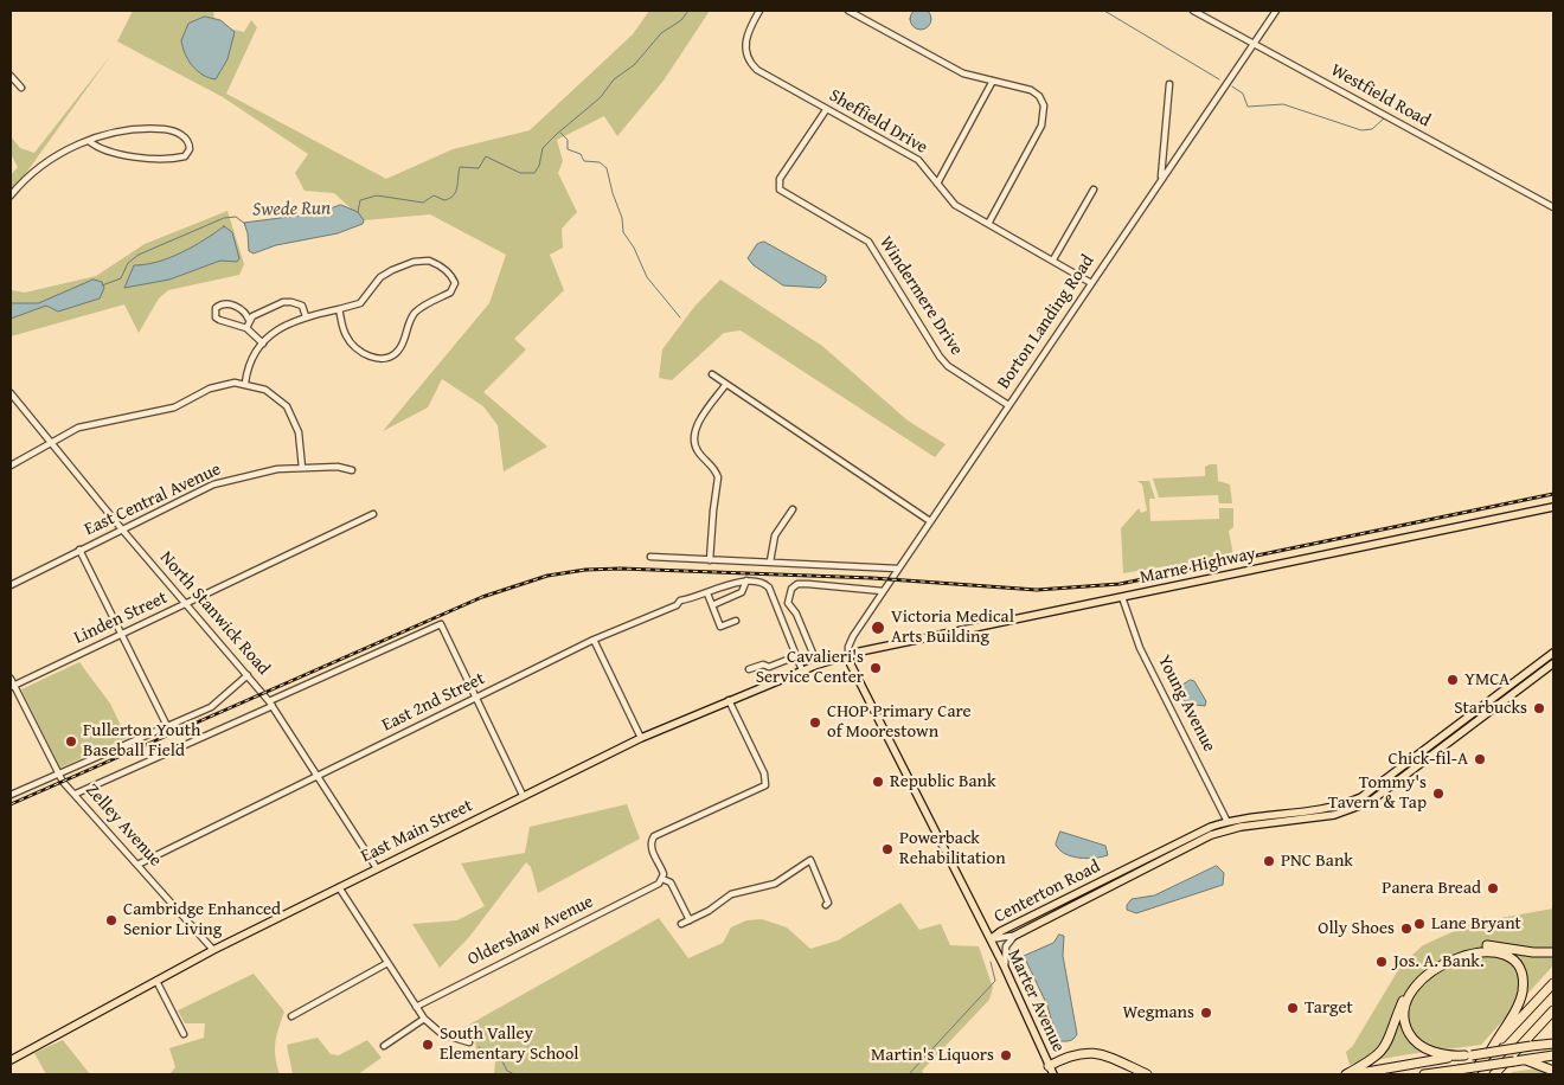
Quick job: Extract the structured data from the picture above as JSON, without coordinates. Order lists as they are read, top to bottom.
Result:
{
  "streets": {
    "main road": [
      "Marne Highway",
      "East Main Street",
      "Centerton Road",
      "Marter Avenue"
    ],
    "street": [
      "Westfield Road",
      "Sheffield Drive",
      "Windermere Drive",
      "Borton Landing Road",
      "East Central Avenue",
      "North Stanwick Road",
      "Linden Street",
      "East 2nd Street",
      "Young Avenue",
      "Zelley Avenue",
      "Oldershaw Avenue"
    ]
  },
  "crossings": [
    ["Westfield Road", "Borton Landing Road"],
    ["Sheffield Drive", "Windermere Drive"],
    ["Sheffield Drive", "Borton Landing Road"],
    ["Windermere Drive", "Borton Landing Road"],
    ["Borton Landing Road", "Marne Highway"],
    ["Borton Landing Road", "East Main Street"],
    ["Borton Landing Road", "Marter Avenue"],
    ["East Central Avenue", "North Stanwick Road"],
    ["Marne Highway", "Young Avenue"],
    ["Marne Highway", "East Main Street"],
    ["Marne Highway", "Marter Avenue"],
    ["North Stanwick Road", "Linden Street"],
    ["North Stanwick Road", "East 2nd Street"],
    ["North Stanwick Road", "East Main Street"],
    ["Linden Street", "Zelley Avenue"],
    ["East 2nd Street", "Zelley Avenue"],
    ["Young Avenue", "Centerton Road"],
    ["Zelley Avenue", "East Main Street"],
    ["East Main Street", "Marter Avenue"],
    ["Centerton Road", "Marter Avenue"]
  ],
  "water": ["Swede Run"],
  "places": [
    "Victoria Medical Arts Building",
    "Cavalieri's Service Center",
    "YMCA",
    "Starbucks",
    "CHOP Primary Care of Moorestown",
    "Fullerton Youth Baseball Field",
    "Chick-fil-A",
    "Republic Bank",
    "Tommy's Tavern & Tap",
    "Powerback Rehabilitation",
    "PNC Bank",
    "Panera Bread",
    "Cambridge Enhanced Senior Living",
    "Lane Bryant",
    "Olly Shoes",
    "Jos. A. Bank.",
    "Target",
    "Wegmans",
    "South Valley Elementary School",
    "Martin's Liquors"
  ]
}
